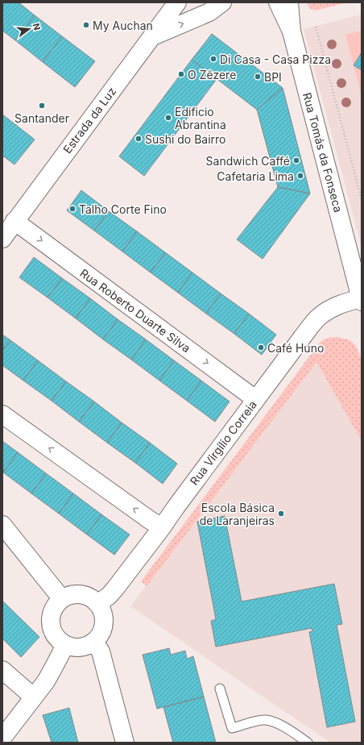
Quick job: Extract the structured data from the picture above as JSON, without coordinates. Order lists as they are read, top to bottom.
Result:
{
  "streets": {
    "street": [
      "Estrada da Luz",
      "Rua Tomás da Fonseca",
      "Rua Roberto Duarte Silva",
      "Rua Virgílio Correia"
    ]
  },
  "crossings": [
    ["Estrada da Luz", "Rua Roberto Duarte Silva"],
    ["Rua Tomás da Fonseca", "Rua Virgílio Correia"],
    ["Rua Roberto Duarte Silva", "Rua Virgílio Correia"]
  ],
  "one_way": ["Rua Roberto Duarte Silva"],
  "places": [
    "My Auchan",
    "Di Casa - Casa Pizza",
    "O Zêzere",
    "BPI",
    "Santander",
    "Edificio Abrantina",
    "Sushi do Bairro",
    "Sandwich Caffé",
    "Cafetaria Lima",
    "Talho Corte Fino",
    "Café Huno",
    "Escola Básica de Laranjeiras"
  ],
  "north": "right"
}
